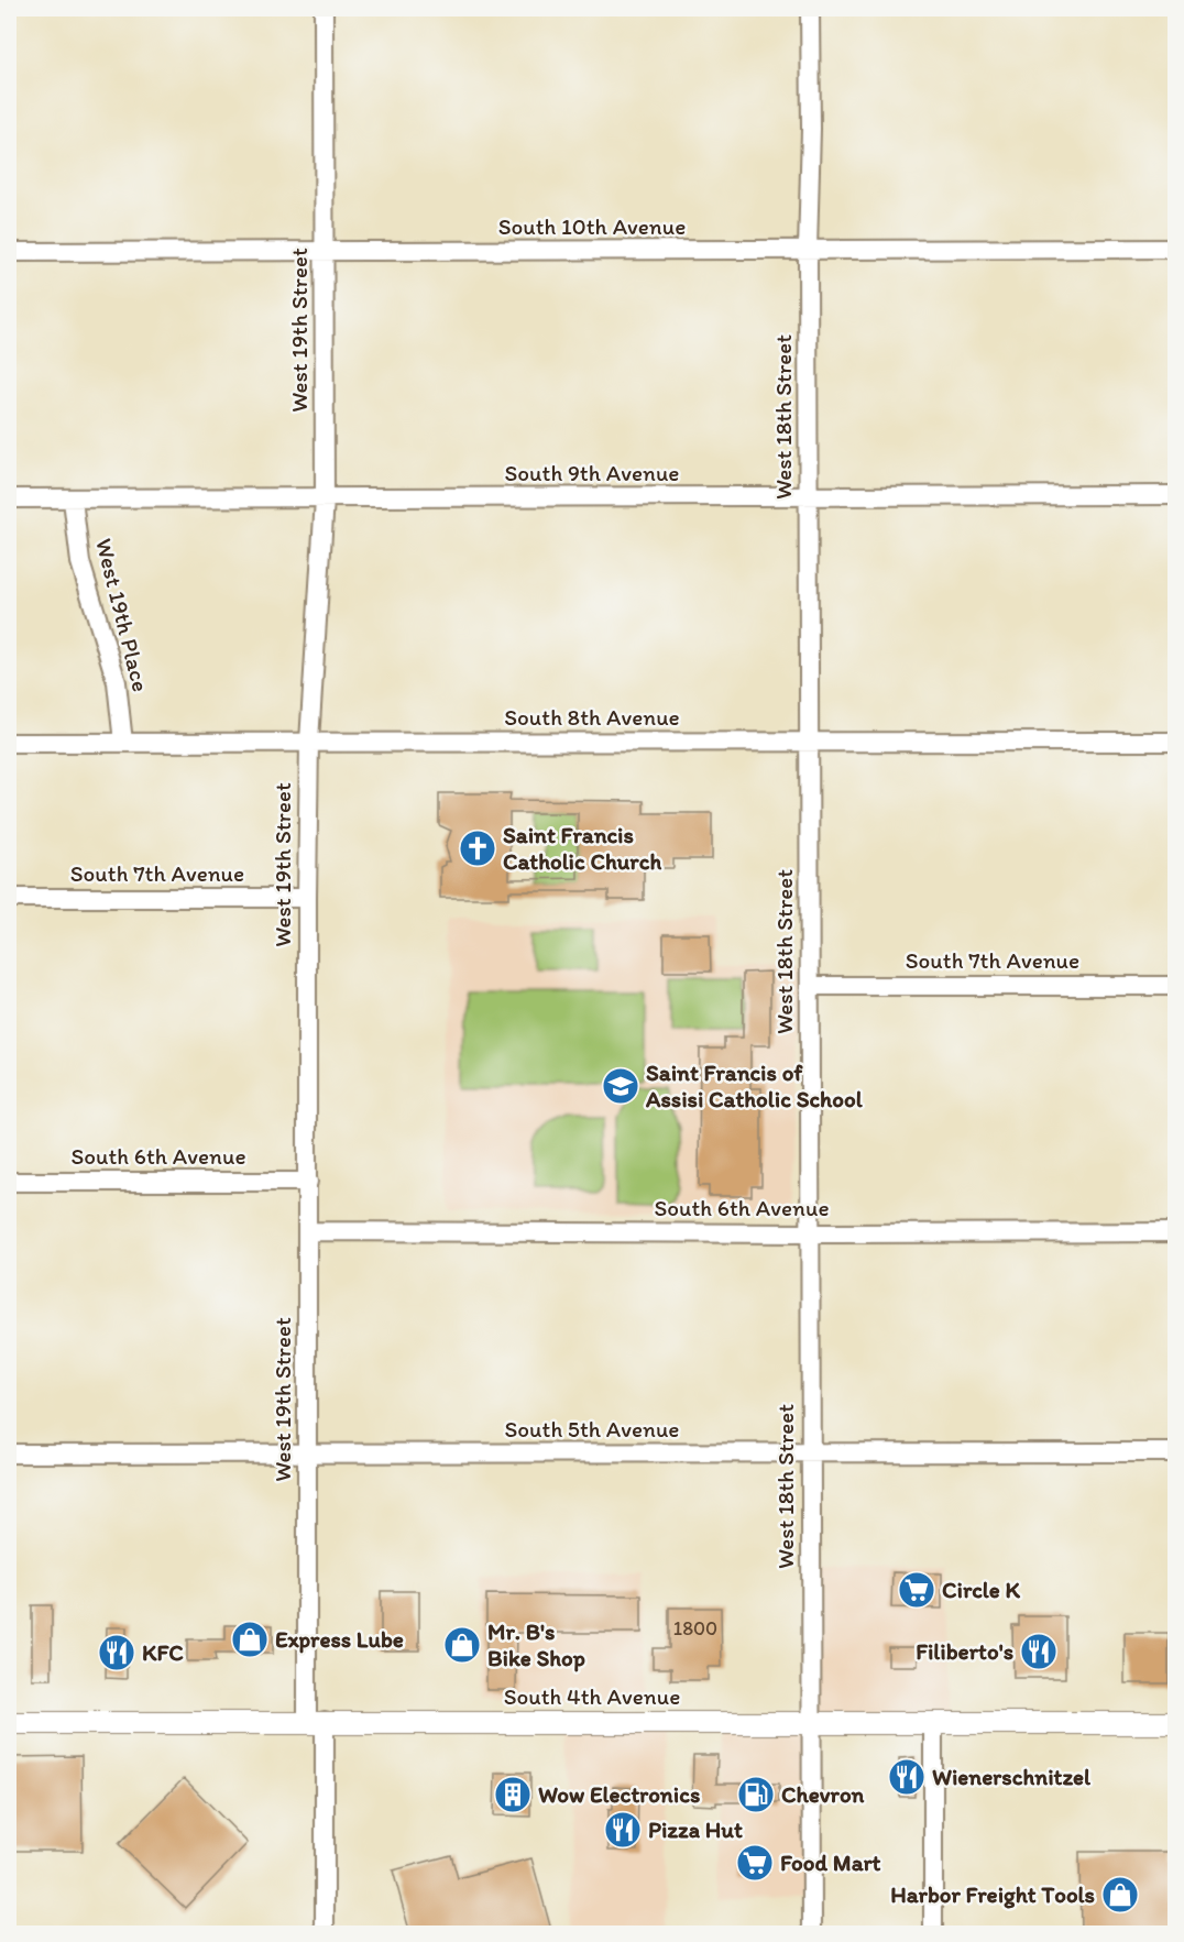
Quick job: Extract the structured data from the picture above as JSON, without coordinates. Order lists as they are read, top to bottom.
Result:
{
  "streets": {
    "main road": ["South 4th Avenue"],
    "street": [
      "South 10th Avenue",
      "West 19th Street",
      "West 18th Street",
      "South 9th Avenue",
      "West 19th Place",
      "South 8th Avenue",
      "South 7th Avenue",
      "South 6th Avenue",
      "South 5th Avenue"
    ]
  },
  "crossings": [
    ["South 10th Avenue", "West 19th Street"],
    ["South 10th Avenue", "West 18th Street"],
    ["West 19th Street", "South 9th Avenue"],
    ["West 19th Street", "South 8th Avenue"],
    ["West 19th Street", "South 7th Avenue"],
    ["West 19th Street", "South 6th Avenue"],
    ["West 19th Street", "South 5th Avenue"],
    ["West 19th Street", "South 4th Avenue"],
    ["West 18th Street", "South 9th Avenue"],
    ["West 18th Street", "South 8th Avenue"],
    ["West 18th Street", "South 7th Avenue"],
    ["West 18th Street", "South 6th Avenue"],
    ["West 18th Street", "South 5th Avenue"],
    ["West 18th Street", "South 4th Avenue"],
    ["South 9th Avenue", "West 19th Place"],
    ["West 19th Place", "South 8th Avenue"]
  ],
  "places": {
    "church": ["Saint Francis Catholic Church"],
    "school or university": ["Saint Francis of Assisi Catholic School"],
    "supermarket": ["Circle K", "Food Mart"],
    "shop": ["Express Lube", "Mr. B's Bike Shop", "Harbor Freight Tools"],
    "restaurant": [
      "Filiberto's",
      "KFC",
      "Wienerschnitzel",
      "Pizza Hut"
    ],
    "building": ["Wow Electronics"],
    "fuel station": ["Chevron"]
  },
  "house_numbers": ["1800"]
}
